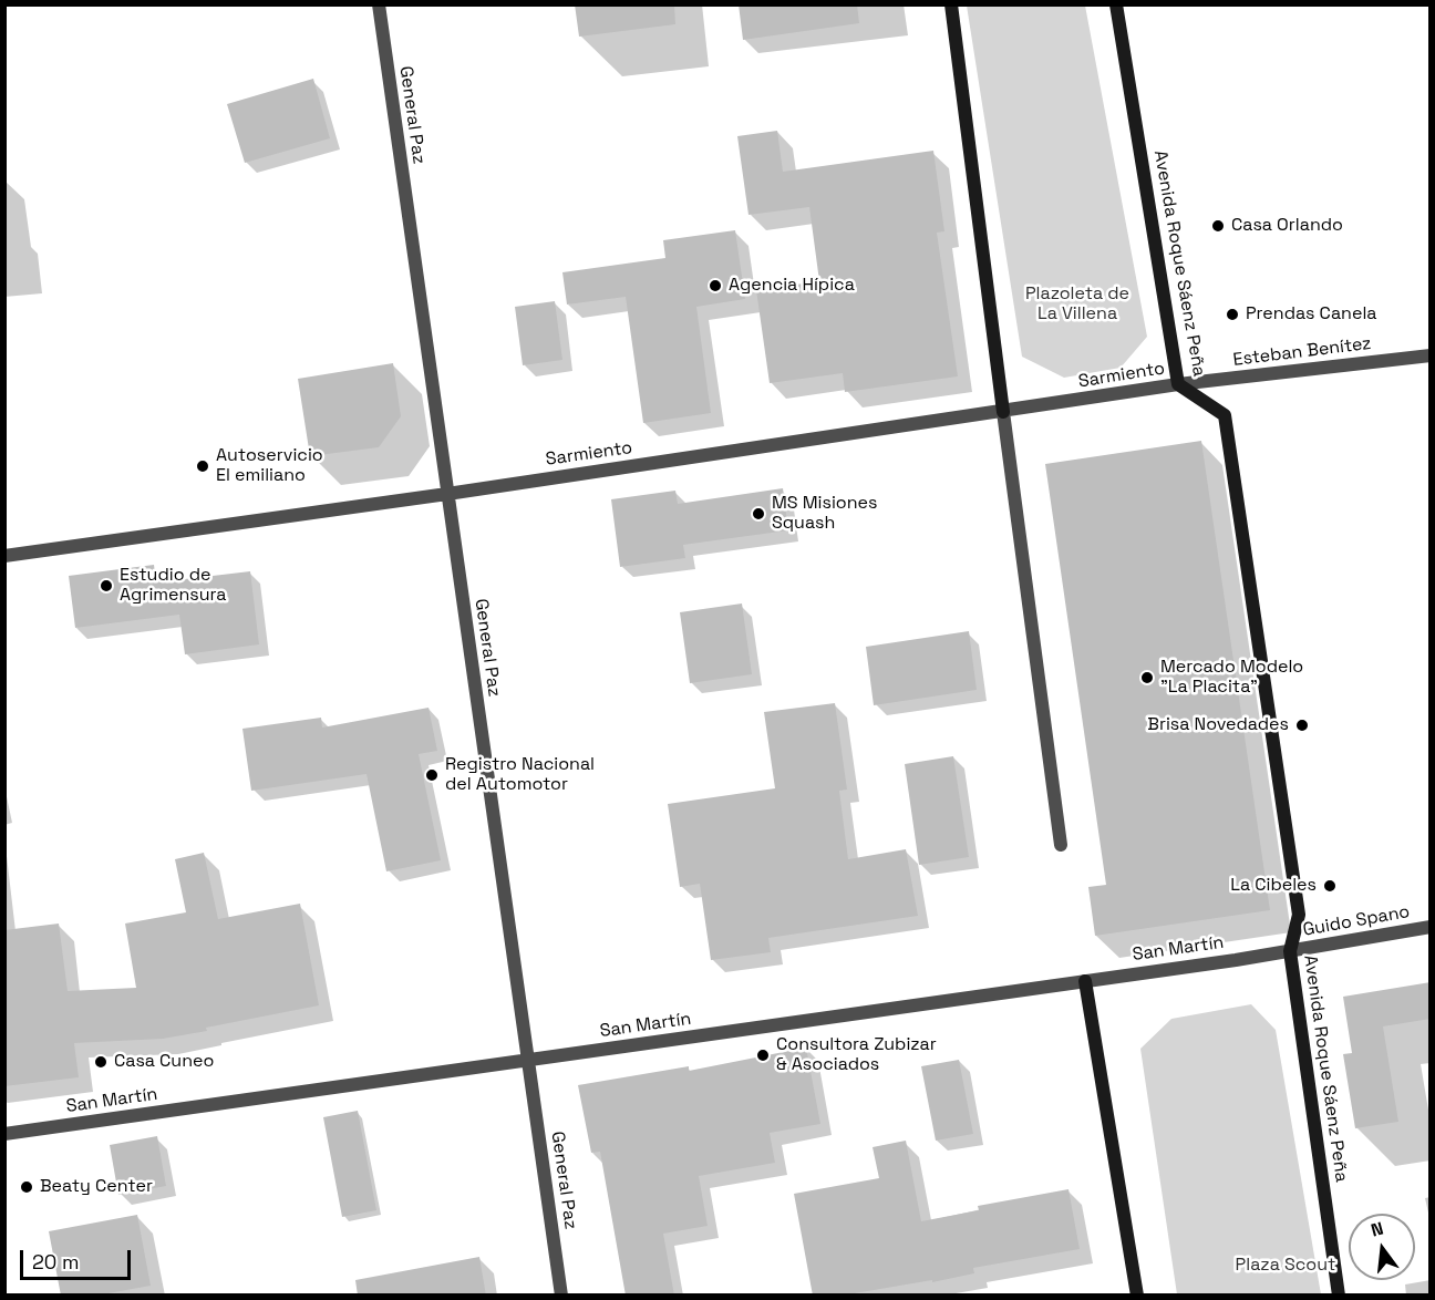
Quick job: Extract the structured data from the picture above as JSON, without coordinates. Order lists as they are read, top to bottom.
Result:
{
  "streets": {
    "main road": ["Avenida Roque Sáenz Peña"],
    "street": [
      "General Paz",
      "Esteban Benítez",
      "Sarmiento",
      "Guido Spano",
      "San Martín"
    ]
  },
  "crossings": [
    ["General Paz", "Sarmiento"],
    ["General Paz", "San Martín"],
    ["Avenida Roque Sáenz Peña", "Esteban Benítez"],
    ["Avenida Roque Sáenz Peña", "Sarmiento"],
    ["Avenida Roque Sáenz Peña", "Guido Spano"],
    ["Avenida Roque Sáenz Peña", "San Martín"],
    ["Esteban Benítez", "Sarmiento"],
    ["Guido Spano", "San Martín"]
  ],
  "parks": ["Plazoleta de La Villena", "Plaza Scout"],
  "places": [
    "Casa Orlando",
    "Agencia Hípica",
    "Prendas Canela",
    "Autoservicio El emiliano",
    "MS Misiones Squash",
    "Estudio de Agrimensura",
    "Mercado Modelo \"La Placita\"",
    "Brisa Novedades",
    "Registro Nacional del Automotor",
    "La Cibeles",
    "Consultora Zubizar & Asociados",
    "Casa Cuneo",
    "Beaty Center"
  ],
  "scale_bar": "20 m",
  "north": "top"
}
